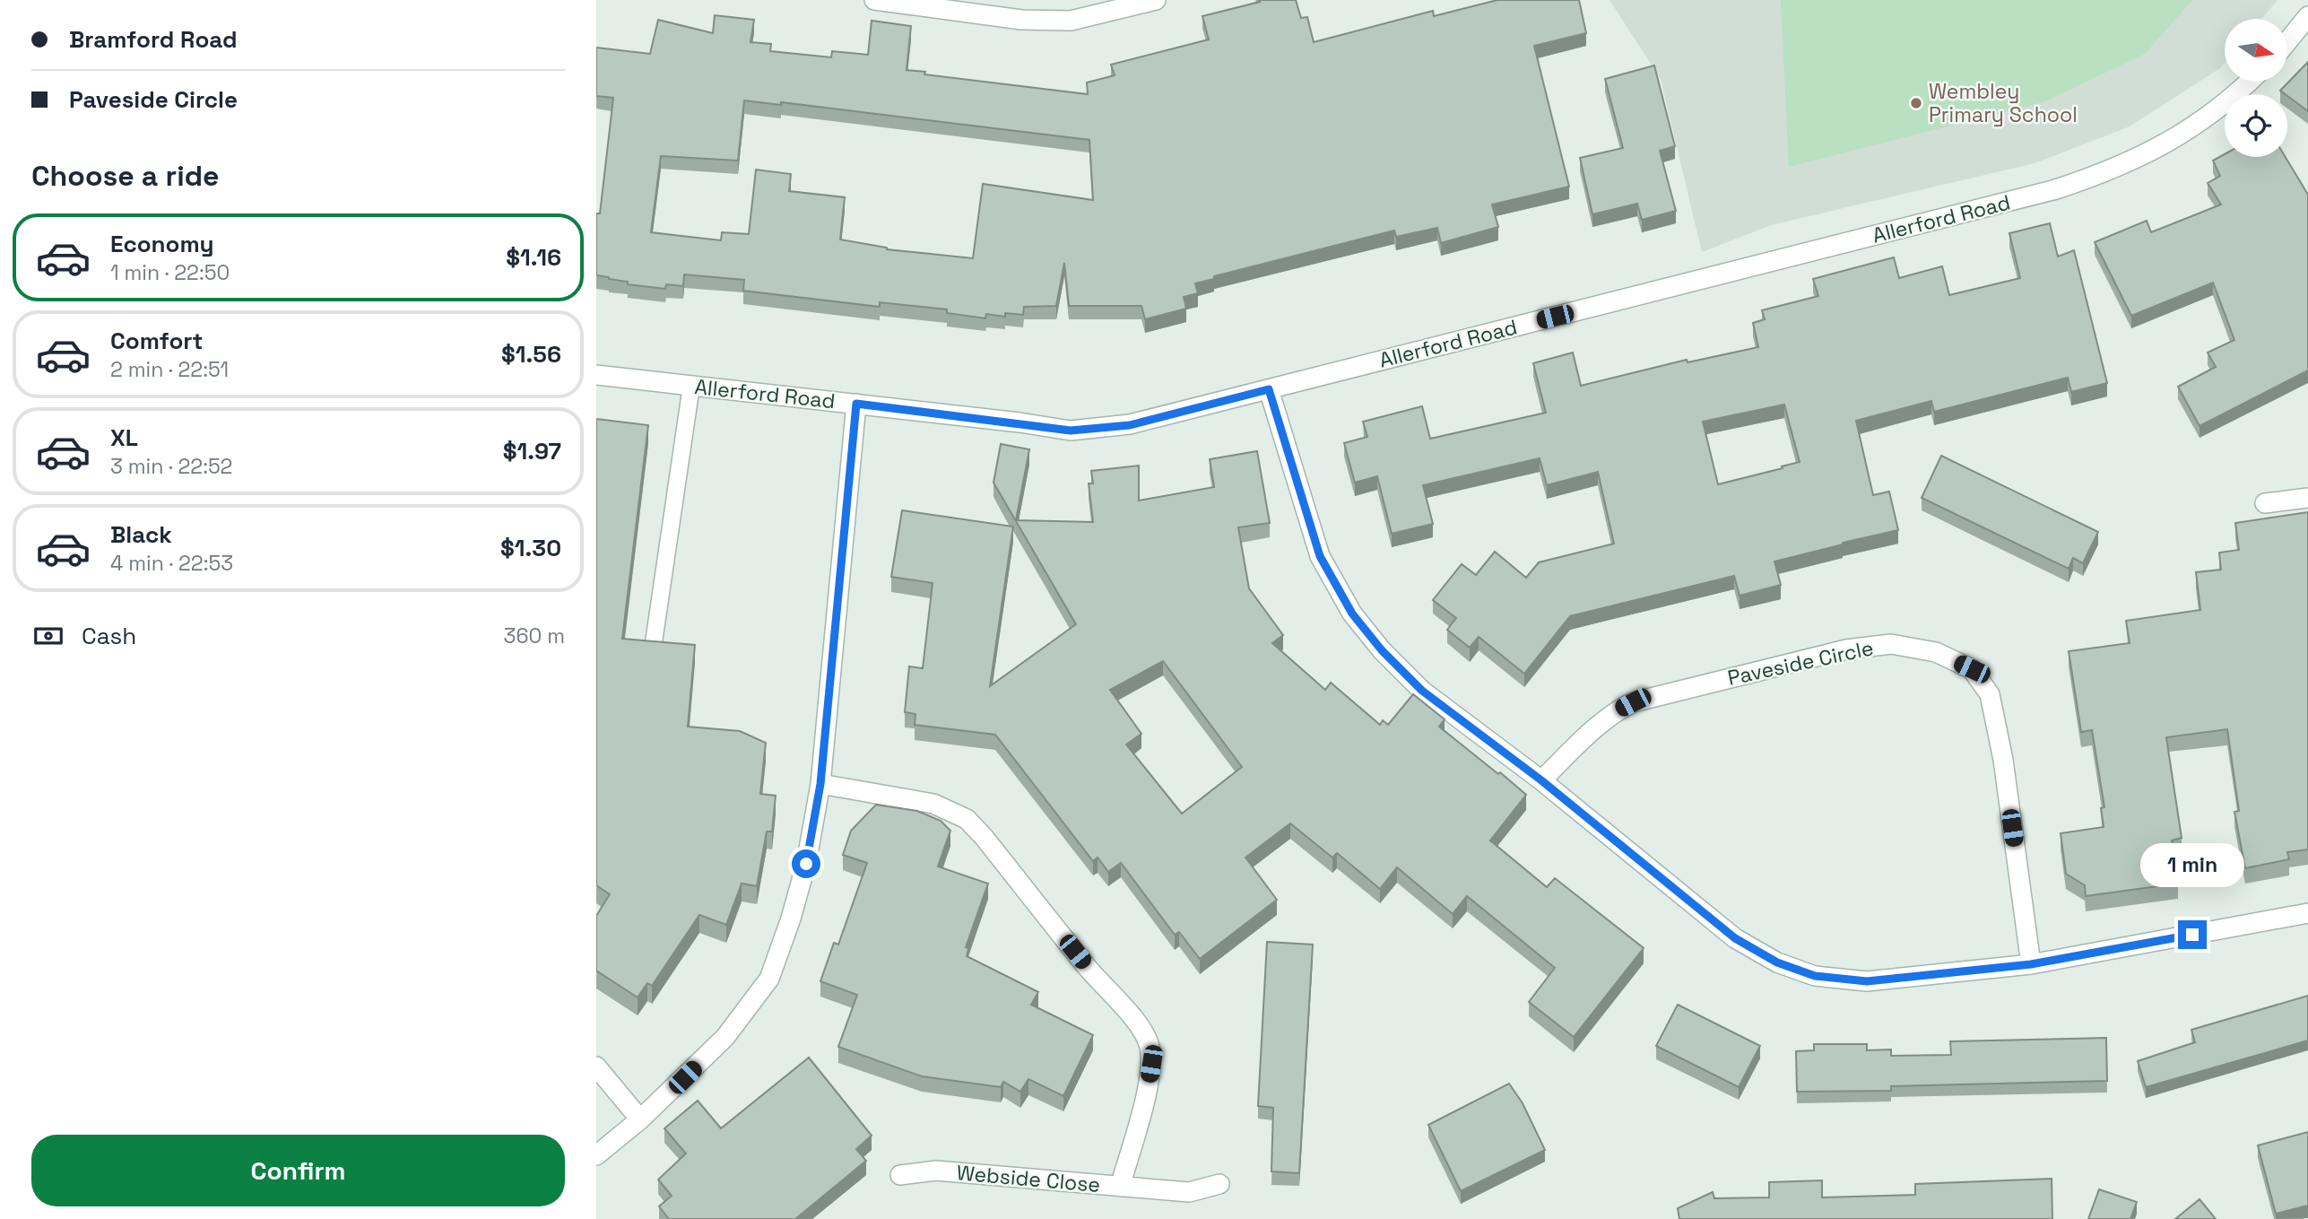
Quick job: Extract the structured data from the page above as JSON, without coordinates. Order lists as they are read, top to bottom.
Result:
{
  "streets": {
    "street": ["Allerford Road", "Paveside Circle", "Webside Close"]
  },
  "places": ["Wembley Primary School"],
  "north": "right",
  "page": {
    "banner": ["Bramford Road", "Paveside Circle"],
    "heading": "Choose a ride",
    "list": [
      {
        "name": "Economy",
        "note": "1 min · 22:50",
        "value": "$1.16"
      },
      {
        "name": "Comfort",
        "note": "2 min · 22:51",
        "value": "$1.56"
      },
      {
        "name": "XL",
        "note": "3 min · 22:52",
        "value": "$1.97"
      },
      {
        "name": "Black",
        "note": "4 min · 22:53",
        "value": "$1.30"
      }
    ],
    "pay": ["Cash", "360 m"],
    "bubble": "1 min",
    "buttons": "Confirm"
  }
}
